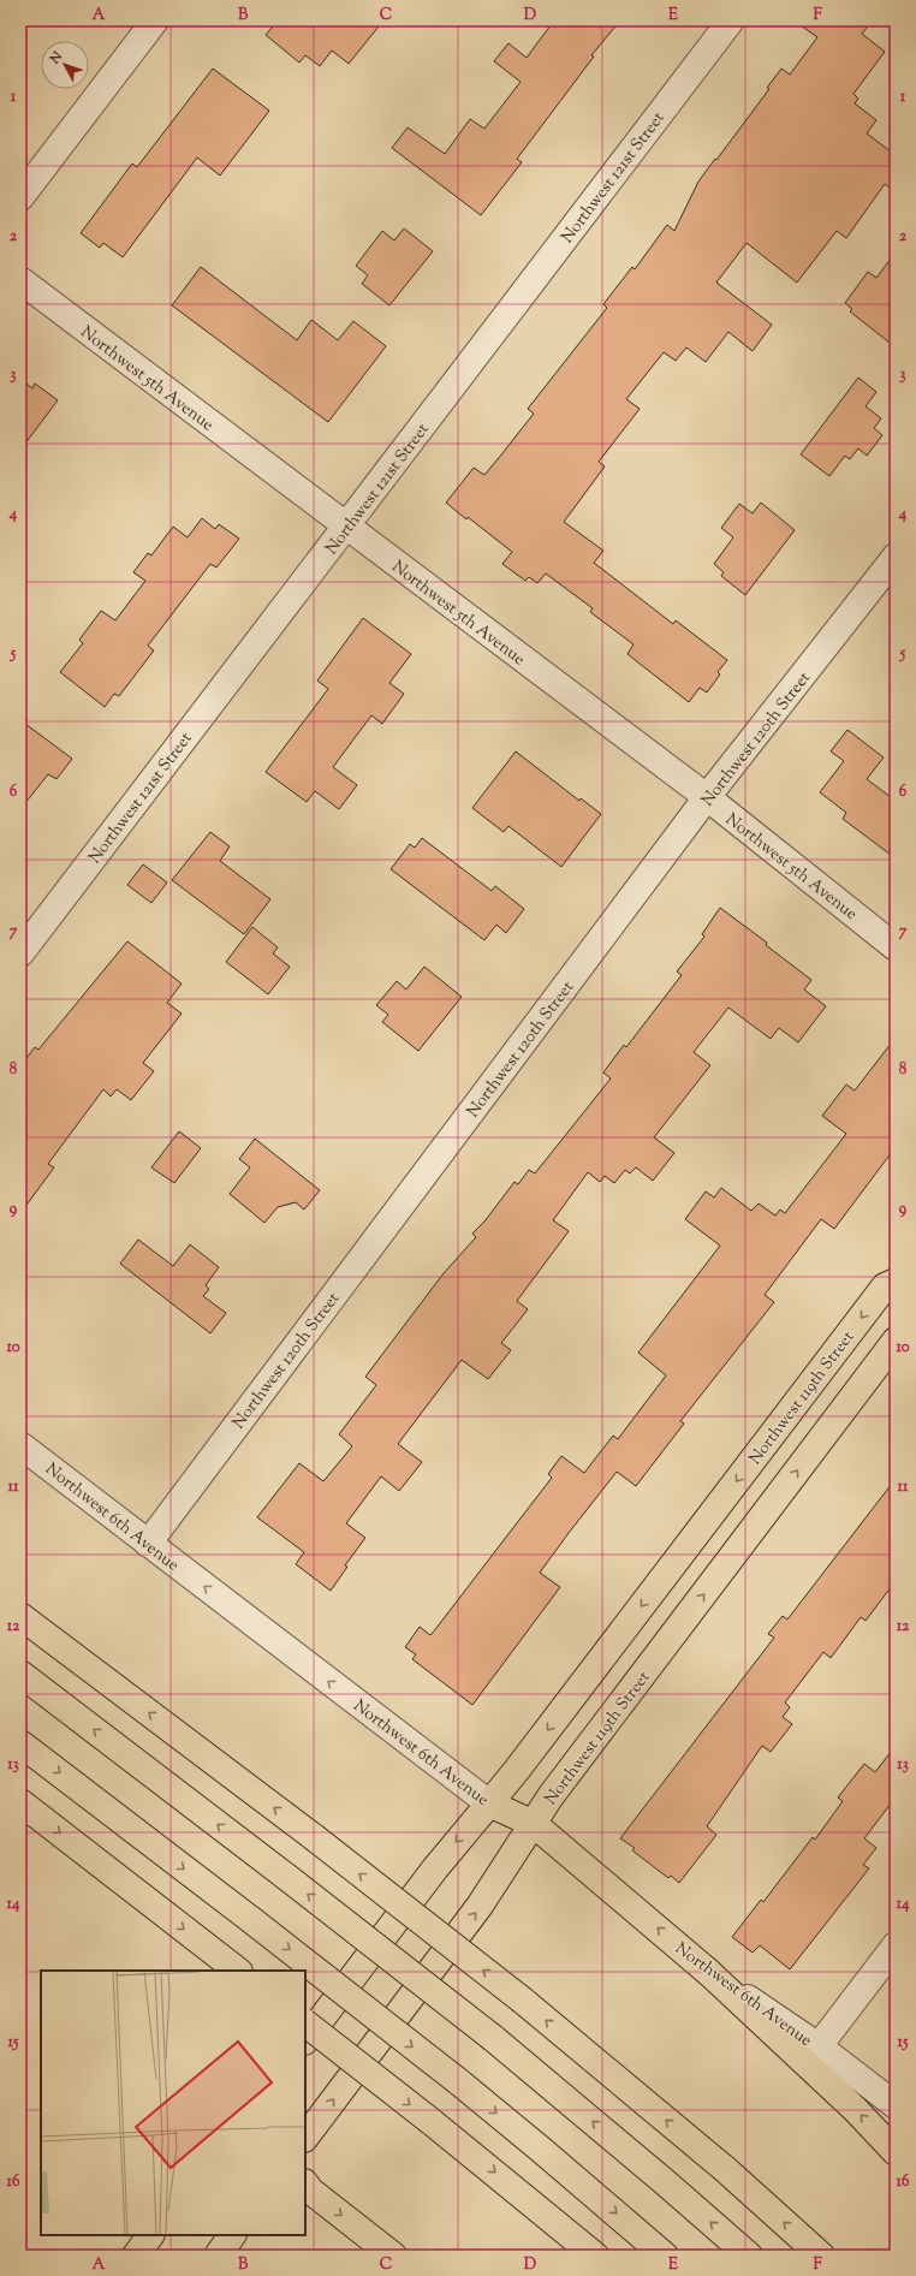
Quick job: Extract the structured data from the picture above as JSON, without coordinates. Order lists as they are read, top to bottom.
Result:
{
  "streets": {
    "main road": ["Northwest 119th Street", "Northwest 6th Avenue"],
    "street": ["Northwest 121st Street", "Northwest 5th Avenue", "Northwest 120th Street"]
  },
  "crossings": [
    ["Northwest 121st Street", "Northwest 5th Avenue"],
    ["Northwest 5th Avenue", "Northwest 120th Street"],
    ["Northwest 120th Street", "Northwest 6th Avenue"],
    ["Northwest 119th Street", "Northwest 6th Avenue"]
  ],
  "one_way": ["Northwest 6th Avenue"],
  "north": "top left",
  "grid": {
    "columns": [
      "A",
      "B",
      "C",
      "D",
      "E",
      "F"
    ],
    "rows": [
      "1",
      "2",
      "3",
      "4",
      "5",
      "6",
      "7",
      "8",
      "9",
      "10",
      "11",
      "12",
      "13",
      "14",
      "15",
      "16"
    ]
  }
}
